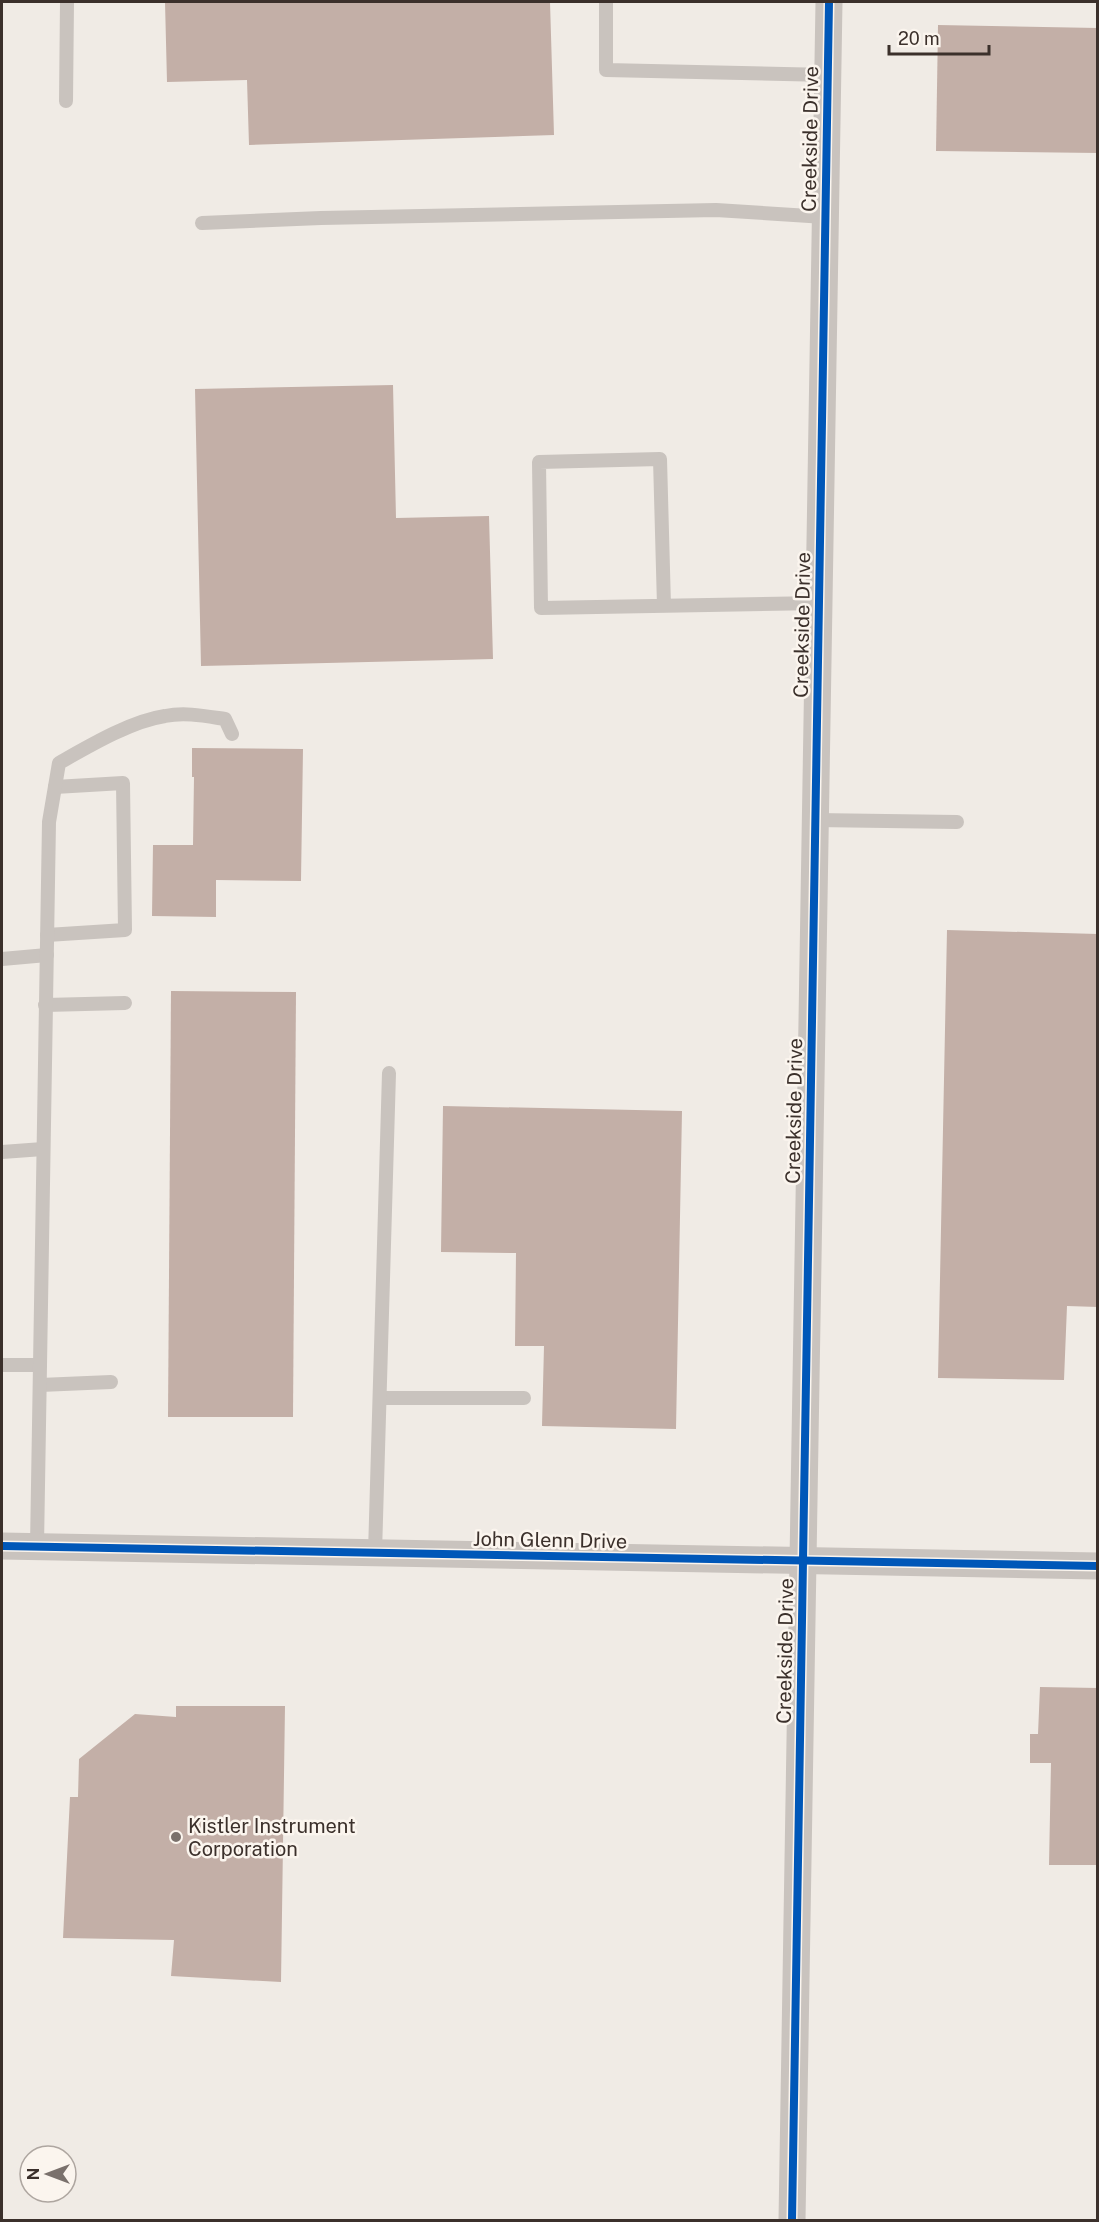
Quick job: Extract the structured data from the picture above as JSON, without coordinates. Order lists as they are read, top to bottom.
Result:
{
  "streets": {
    "street": ["Creekside Drive", "John Glenn Drive"]
  },
  "crossings": [
    ["Creekside Drive", "John Glenn Drive"]
  ],
  "places": ["Kistler Instrument Corporation"],
  "scale_bar": "20 m",
  "north": "left"
}
